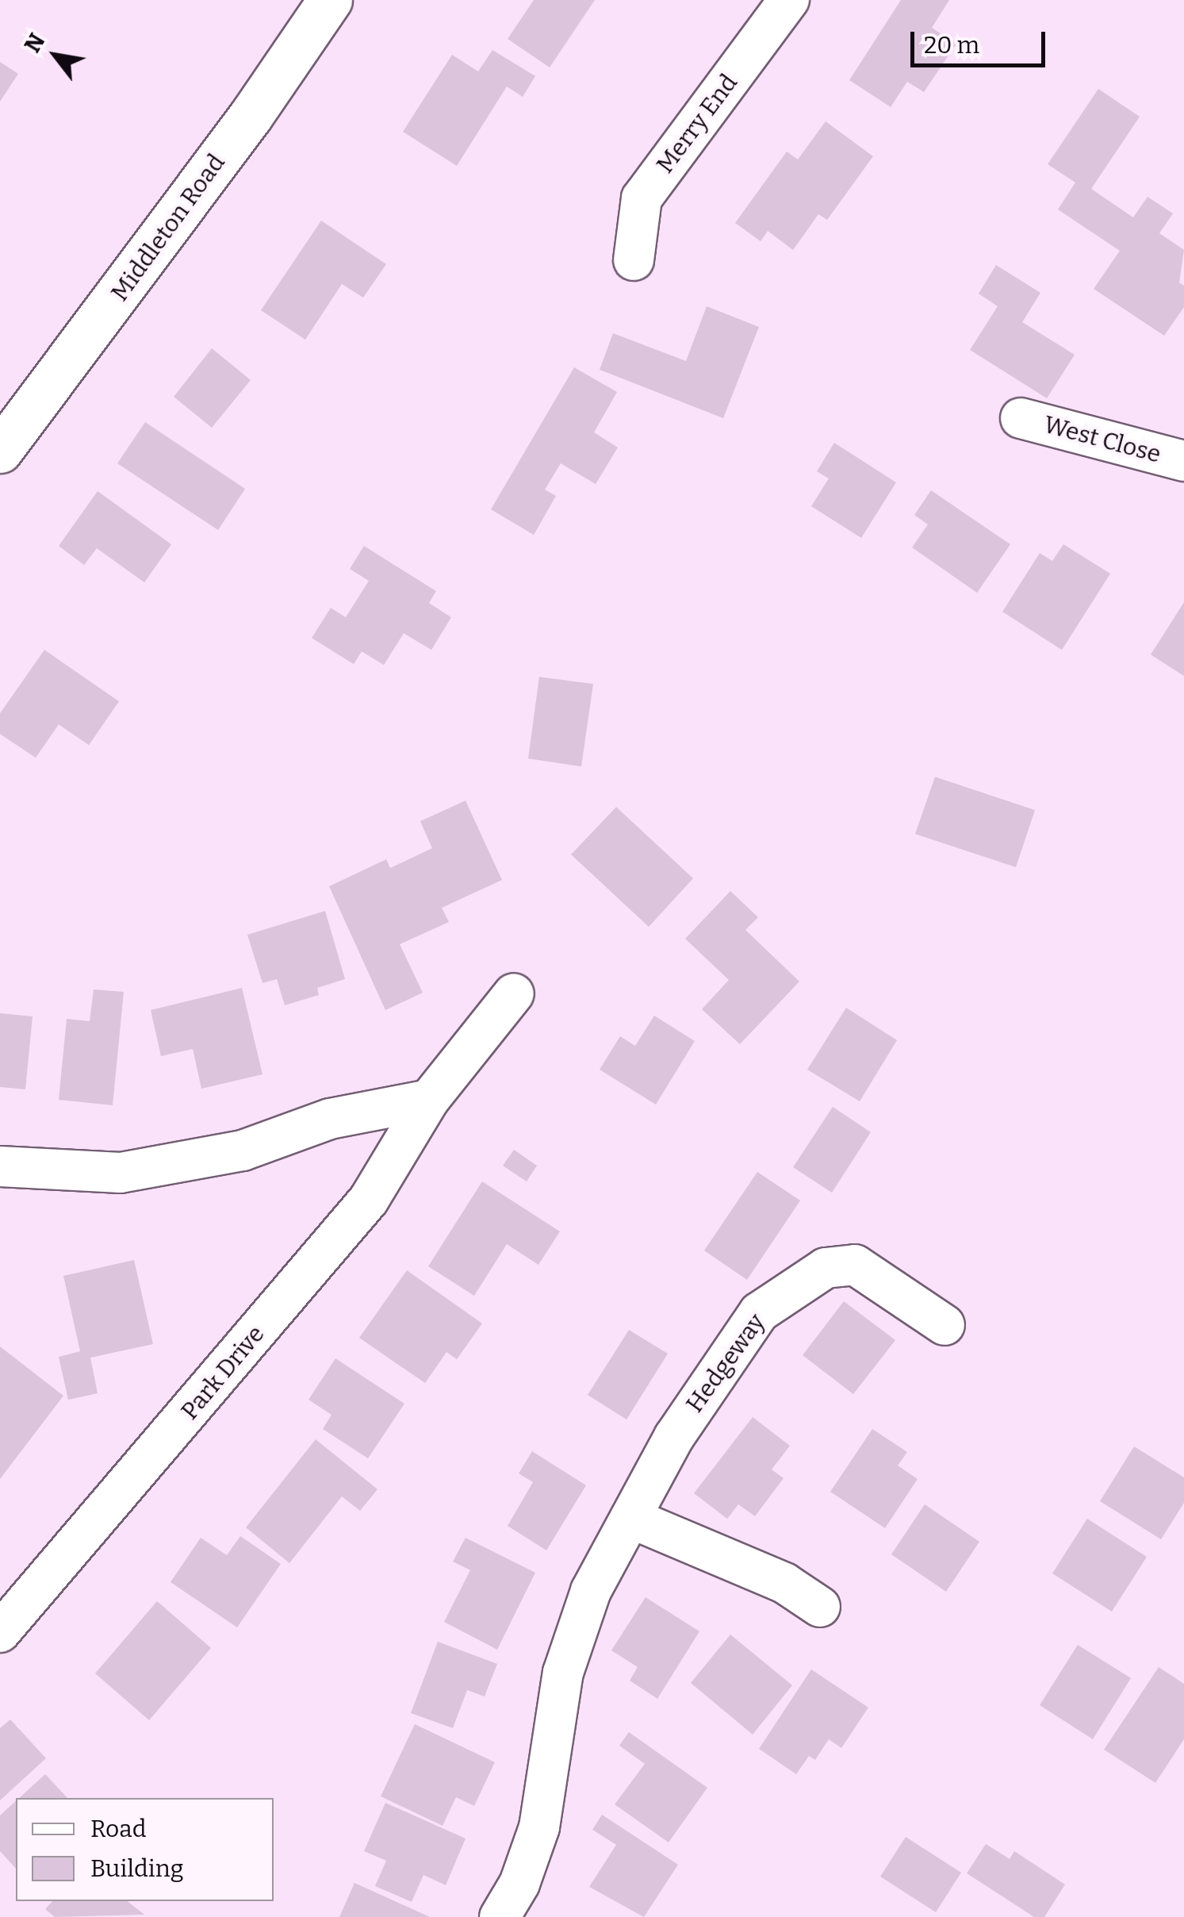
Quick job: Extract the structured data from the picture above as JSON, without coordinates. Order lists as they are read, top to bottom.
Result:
{
  "streets": {
    "main road": ["Middleton Road"],
    "street": [
      "Merry End",
      "West Close",
      "Hedgeway",
      "Park Drive"
    ]
  },
  "legend": ["Road", "Building"],
  "scale_bar": "20 m",
  "north": "top left"
}
